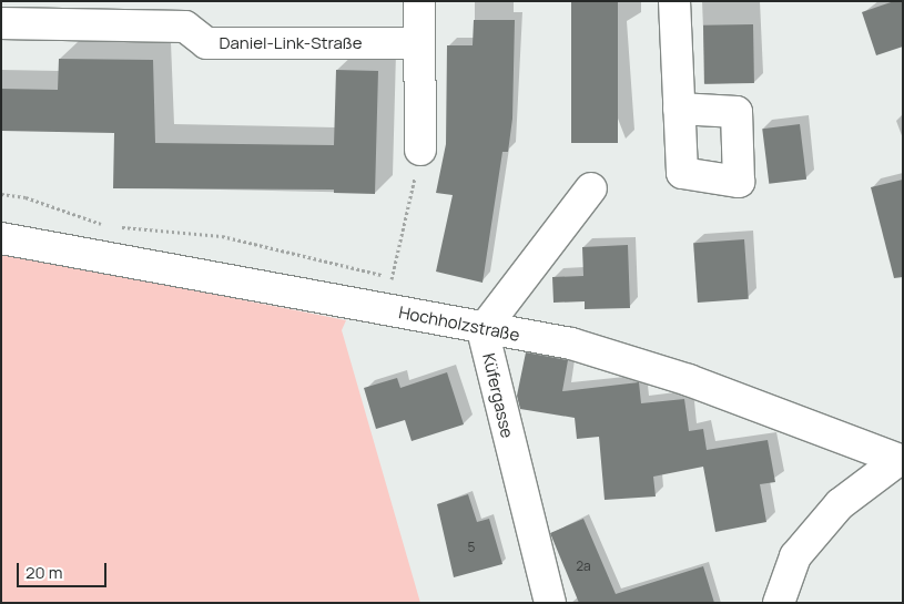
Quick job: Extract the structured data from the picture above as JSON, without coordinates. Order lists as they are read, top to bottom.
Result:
{
  "streets": {
    "street": ["Daniel-Link-Straße", "Hochholzstraße", "Küfergasse"]
  },
  "crossings": [
    ["Hochholzstraße", "Küfergasse"]
  ],
  "house_numbers": ["5", "2a"],
  "scale_bar": "20 m"
}
